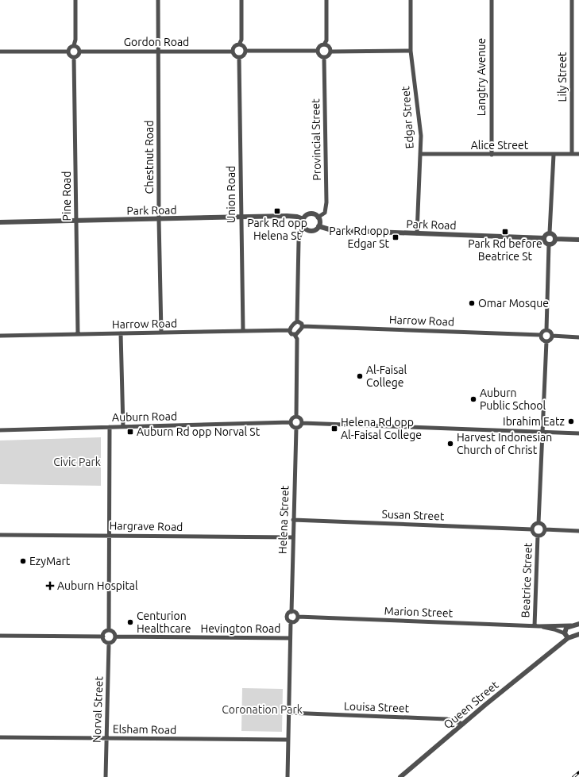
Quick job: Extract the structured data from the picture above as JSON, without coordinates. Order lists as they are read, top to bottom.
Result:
{
  "streets": {
    "street": [
      "Gordon Road",
      "Langtry Avenue",
      "Lily Street",
      "Edgar Street",
      "Provincial Street",
      "Alice Street",
      "Chestnut Road",
      "Union Road",
      "Pine Road",
      "Park Road",
      "Harrow Road",
      "Auburn Road",
      "Susan Street",
      "Helena Street",
      "Hargrave Road",
      "Beatrice Street",
      "Marion Street",
      "Hevington Road",
      "Queen Street",
      "Louisa Street",
      "Norval Street",
      "Elsham Road"
    ]
  },
  "crossings": [
    ["Gordon Road", "Chestnut Road"],
    ["Gordon Road", "Union Road"],
    ["Gordon Road", "Pine Road"],
    ["Langtry Avenue", "Alice Street"],
    ["Lily Street", "Alice Street"],
    ["Edgar Street", "Alice Street"],
    ["Edgar Street", "Park Road"],
    ["Provincial Street", "Park Road"],
    ["Chestnut Road", "Park Road"],
    ["Chestnut Road", "Harrow Road"],
    ["Union Road", "Park Road"],
    ["Union Road", "Harrow Road"],
    ["Pine Road", "Park Road"],
    ["Pine Road", "Harrow Road"],
    ["Auburn Road", "Helena Street"],
    ["Susan Street", "Helena Street"],
    ["Susan Street", "Beatrice Street"],
    ["Helena Street", "Hargrave Road"],
    ["Helena Street", "Marion Street"],
    ["Beatrice Street", "Marion Street"],
    ["Marion Street", "Queen Street"],
    ["Hevington Road", "Norval Street"],
    ["Queen Street", "Louisa Street"],
    ["Norval Street", "Elsham Road"]
  ],
  "parks": ["Civic Park", "Coronation Park"],
  "places": {
    "transit": [
      "Park Rd opp Helena St",
      "Park Rd before Beatrice St",
      "Park Rd opp Edgar St",
      "Helena Rd opp Al-Faisal College",
      "Auburn Rd opp Norval St"
    ],
    "other": [
      "Omar Mosque",
      "Al-Faisal College",
      "Auburn Public School",
      "Ibrahim Eatz",
      "Harvest Indonesian Church of Christ",
      "EzyMart",
      "Centurion Healthcare"
    ],
    "health": ["Auburn Hospital"]
  }
}
